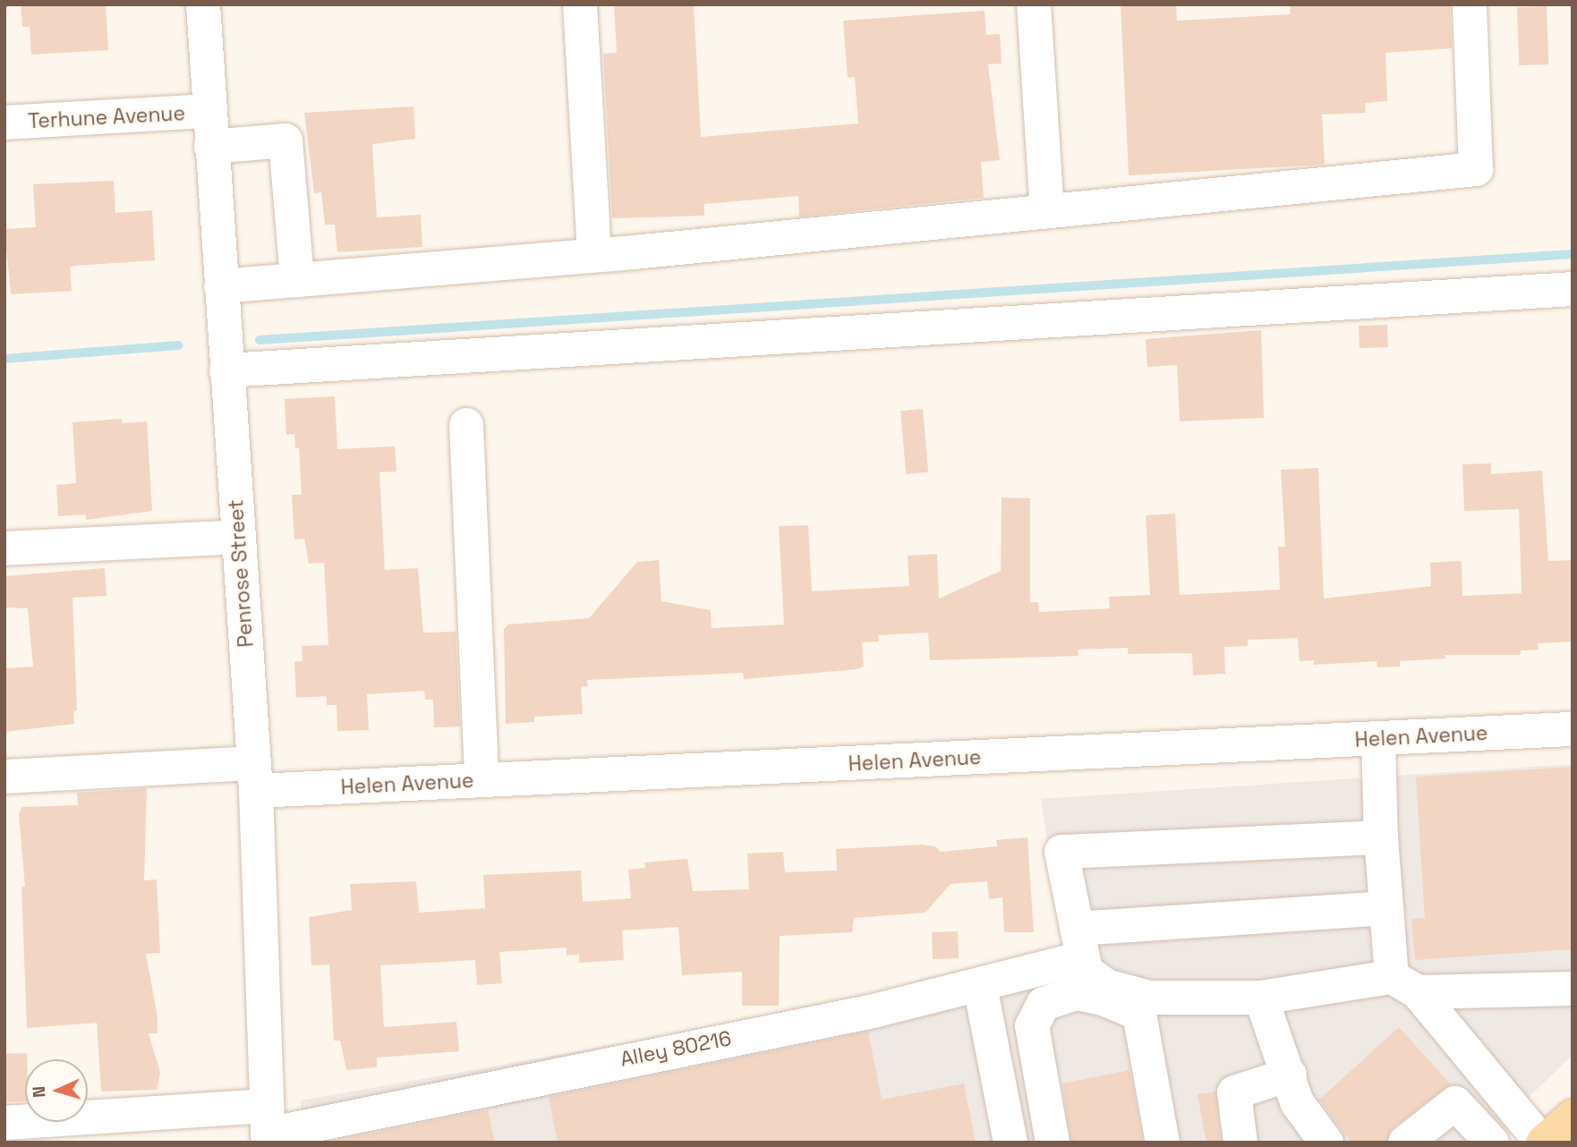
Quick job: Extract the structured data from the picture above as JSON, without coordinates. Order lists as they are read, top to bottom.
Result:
{
  "streets": {
    "street": [
      "Terhune Avenue",
      "Penrose Street",
      "Helen Avenue",
      "Alley 80216"
    ]
  },
  "crossings": [
    ["Terhune Avenue", "Penrose Street"],
    ["Penrose Street", "Helen Avenue"],
    ["Penrose Street", "Alley 80216"]
  ],
  "north": "left"
}
